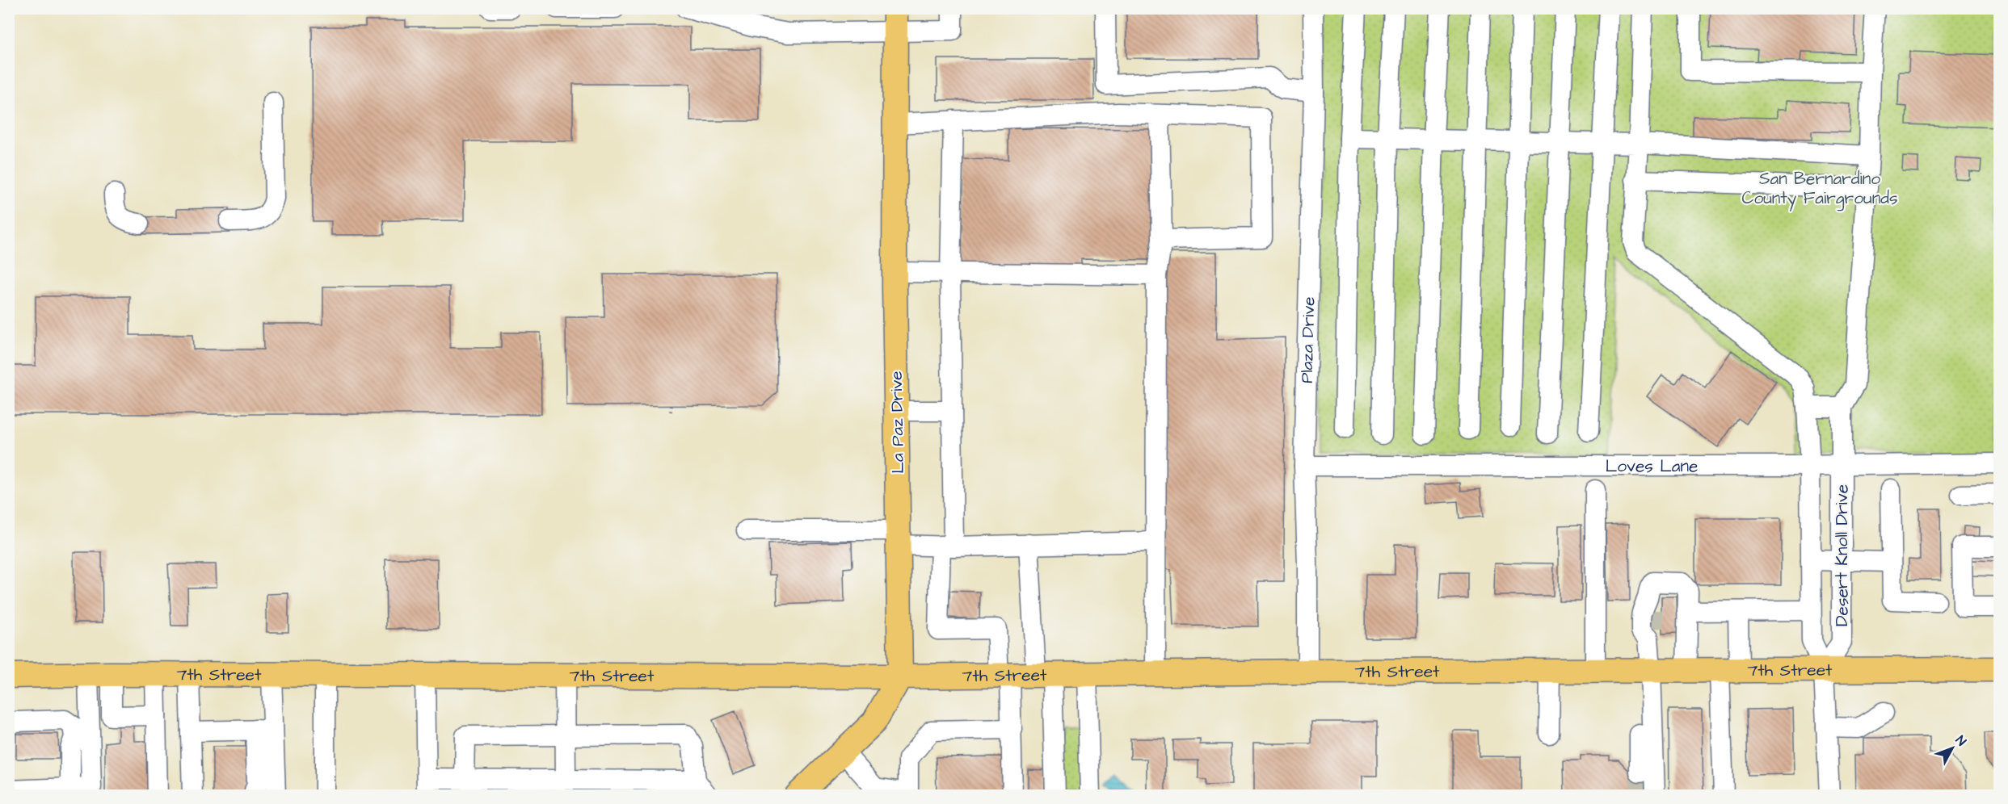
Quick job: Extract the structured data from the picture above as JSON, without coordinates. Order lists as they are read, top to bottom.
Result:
{
  "streets": {
    "main road": ["La Paz Drive", "7th Street"],
    "street": ["Plaza Drive", "Loves Lane", "Desert Knoll Drive"]
  },
  "crossings": [
    ["Plaza Drive", "Loves Lane"],
    ["Plaza Drive", "7th Street"],
    ["La Paz Drive", "7th Street"],
    ["Loves Lane", "Desert Knoll Drive"],
    ["Desert Knoll Drive", "7th Street"]
  ],
  "parks": ["San Bernardino County Fairgrounds"],
  "north": "top right"
}
